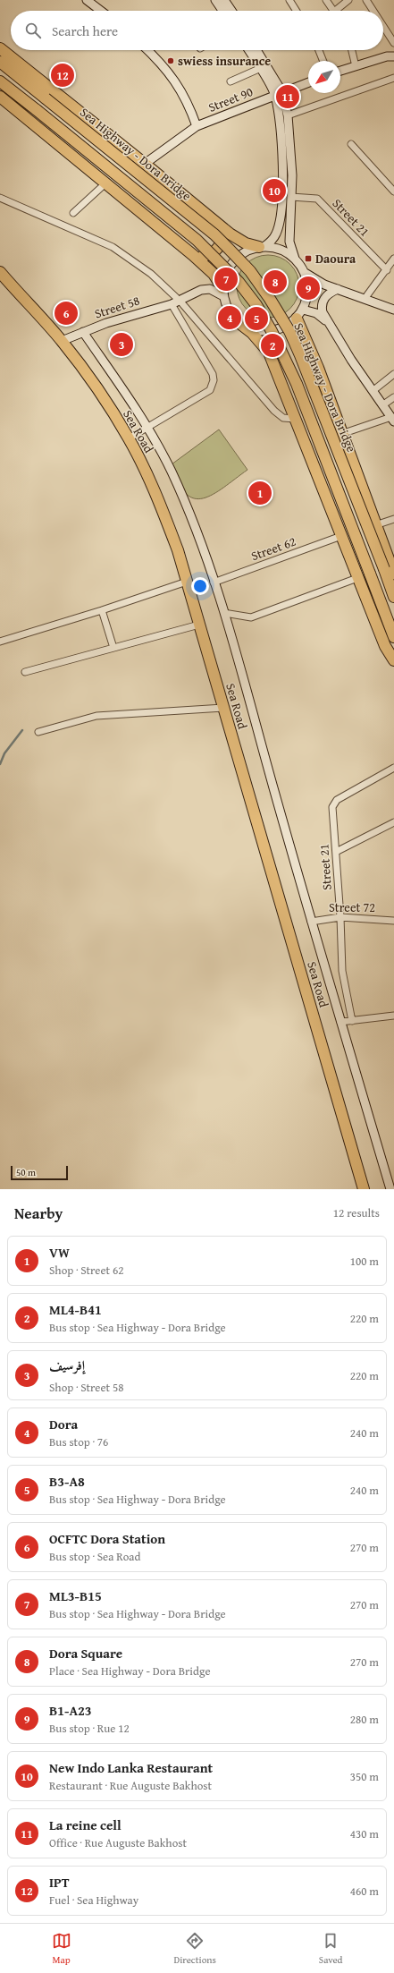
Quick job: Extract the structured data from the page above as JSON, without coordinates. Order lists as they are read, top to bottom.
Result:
{
  "streets": {
    "highway": ["Sea Highway - Dora Bridge", "Sea Road"],
    "street": [
      "Street 90",
      "Street 21",
      "Street 58",
      "Street 62",
      "Street 72"
    ]
  },
  "crossings": [
    ["Street 21", "Street 72"],
    ["Street 58", "Sea Road"]
  ],
  "places": {
    "other": ["swiess insurance"],
    "transit": ["Daoura"]
  },
  "scale_bar": "50 m",
  "north": "bottom left",
  "page": {
    "search": "Search here",
    "pins": [
      "12",
      "11",
      "10",
      "7",
      "8",
      "9",
      "6",
      "4",
      "5",
      "3",
      "2",
      "1"
    ],
    "scale": "50 m",
    "heading": ["Nearby", "12 results"],
    "list": [
      {
        "mark": "1",
        "name": "VW",
        "note": "Shop · Street 62",
        "value": "100 m"
      },
      {
        "mark": "2",
        "name": "ML4-B41",
        "note": "Bus stop · Sea Highway - Dora Bridge",
        "value": "220 m"
      },
      {
        "mark": "3",
        "name": "إفرسيف",
        "note": "Shop · Street 58",
        "value": "220 m"
      },
      {
        "mark": "4",
        "name": "Dora",
        "note": "Bus stop · 76",
        "value": "240 m"
      },
      {
        "mark": "5",
        "name": "B3-A8",
        "note": "Bus stop · Sea Highway - Dora Bridge",
        "value": "240 m"
      },
      {
        "mark": "6",
        "name": "OCFTC Dora Station",
        "note": "Bus stop · Sea Road",
        "value": "270 m"
      },
      {
        "mark": "7",
        "name": "ML3-B15",
        "note": "Bus stop · Sea Highway - Dora Bridge",
        "value": "270 m"
      },
      {
        "mark": "8",
        "name": "Dora Square",
        "note": "Place · Sea Highway - Dora Bridge",
        "value": "270 m"
      },
      {
        "mark": "9",
        "name": "B1-A23",
        "note": "Bus stop · Rue 12",
        "value": "280 m"
      },
      {
        "mark": "10",
        "name": "New Indo Lanka Restaurant",
        "note": "Restaurant · Rue Auguste Bakhost",
        "value": "350 m"
      },
      {
        "mark": "11",
        "name": "La reine cell",
        "note": "Office · Rue Auguste Bakhost",
        "value": "430 m"
      },
      {
        "mark": "12",
        "name": "IPT",
        "note": "Fuel · Sea Highway",
        "value": "460 m"
      }
    ],
    "nav": ["Map", "Directions", "Saved"]
  }
}
